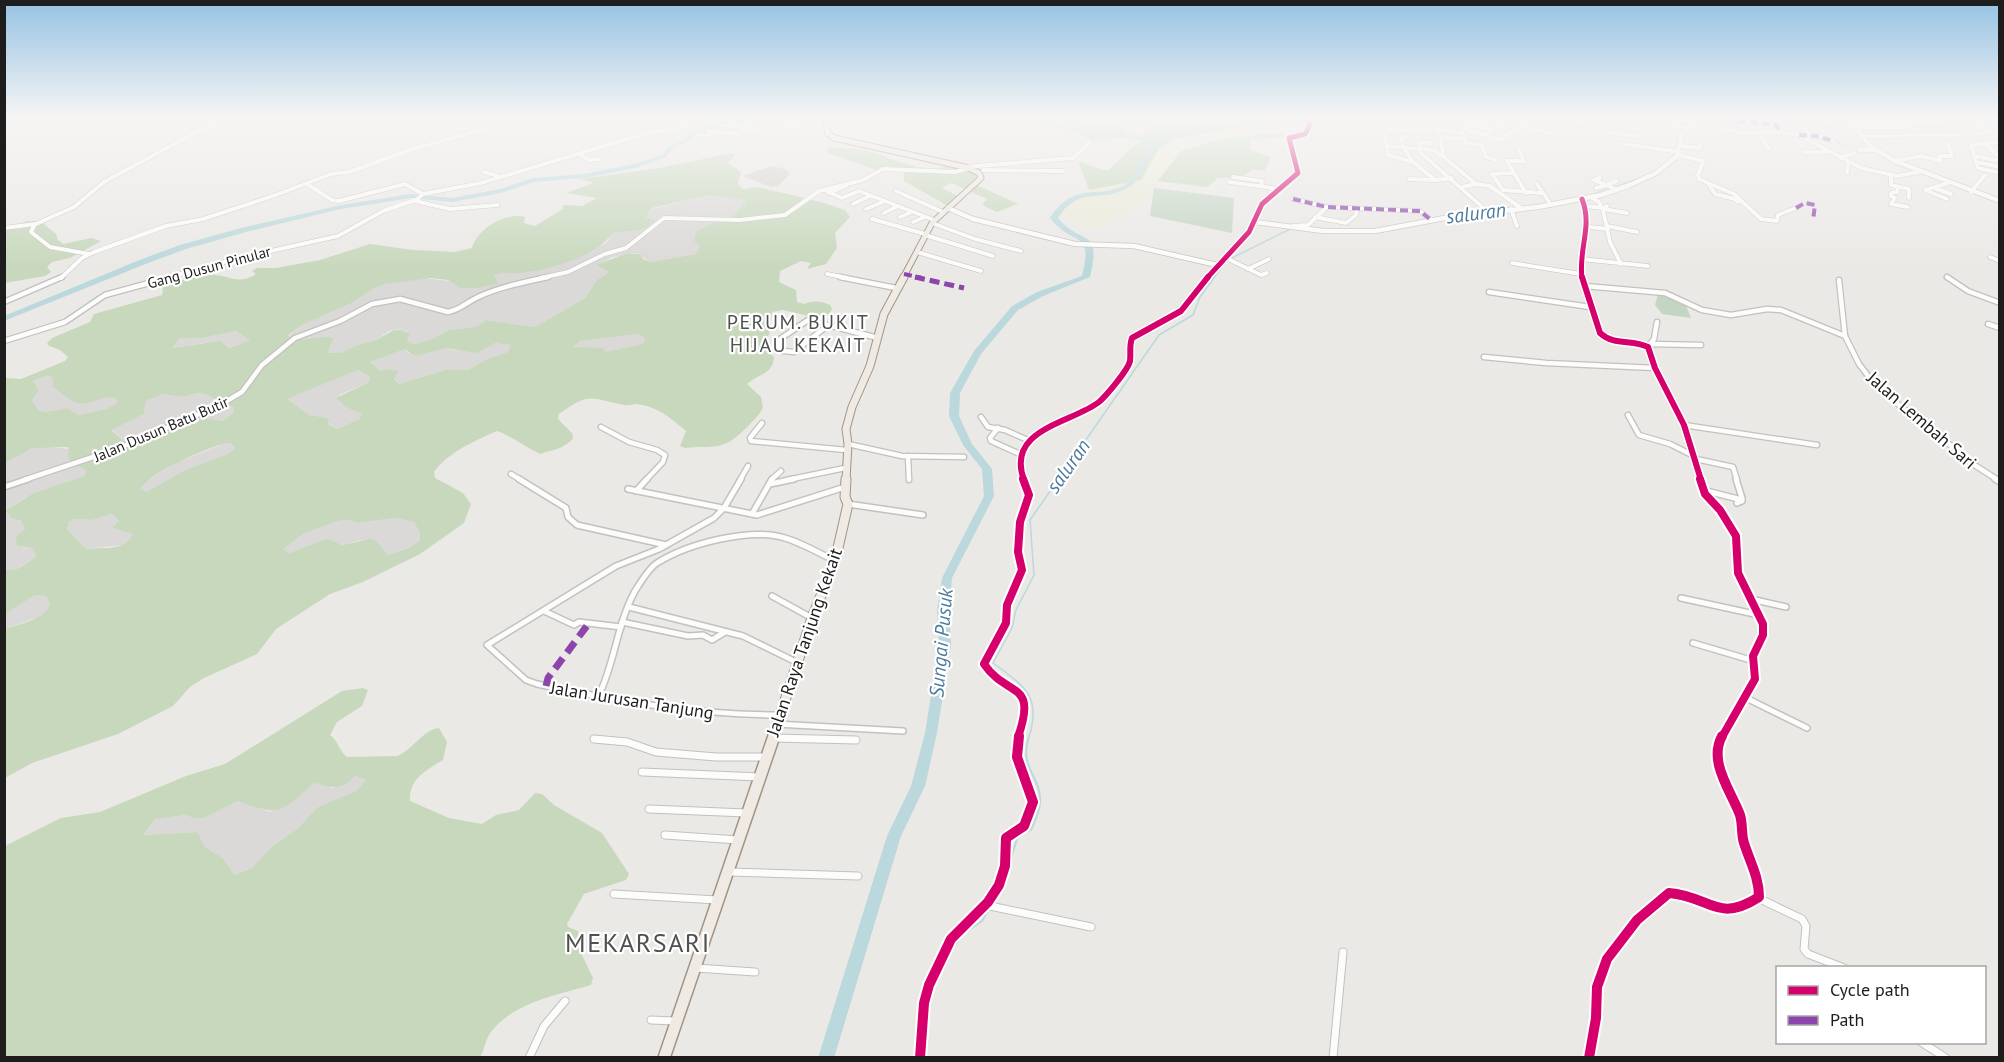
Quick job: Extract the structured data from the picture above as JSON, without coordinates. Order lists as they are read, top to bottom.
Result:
{
  "streets": {
    "main road": ["Jalan Raya Tanjung Kekait"],
    "street": [
      "Gang Dusun Pinular",
      "Jalan Lembah Sari",
      "Jalan Dusun Batu Butir",
      "Jalan Jurusan Tanjung"
    ]
  },
  "crossings": [
    ["Jalan Dusun Batu Butir", "Jalan Raya Tanjung Kekait"],
    ["Jalan Raya Tanjung Kekait", "Jalan Jurusan Tanjung"]
  ],
  "districts": ["PERUM. BUKIT HIJAU KEKAIT", "MEKARSARI"],
  "water": ["saluran", "Sungai Pusuk"],
  "legend": ["Cycle path", "Path"]
}
